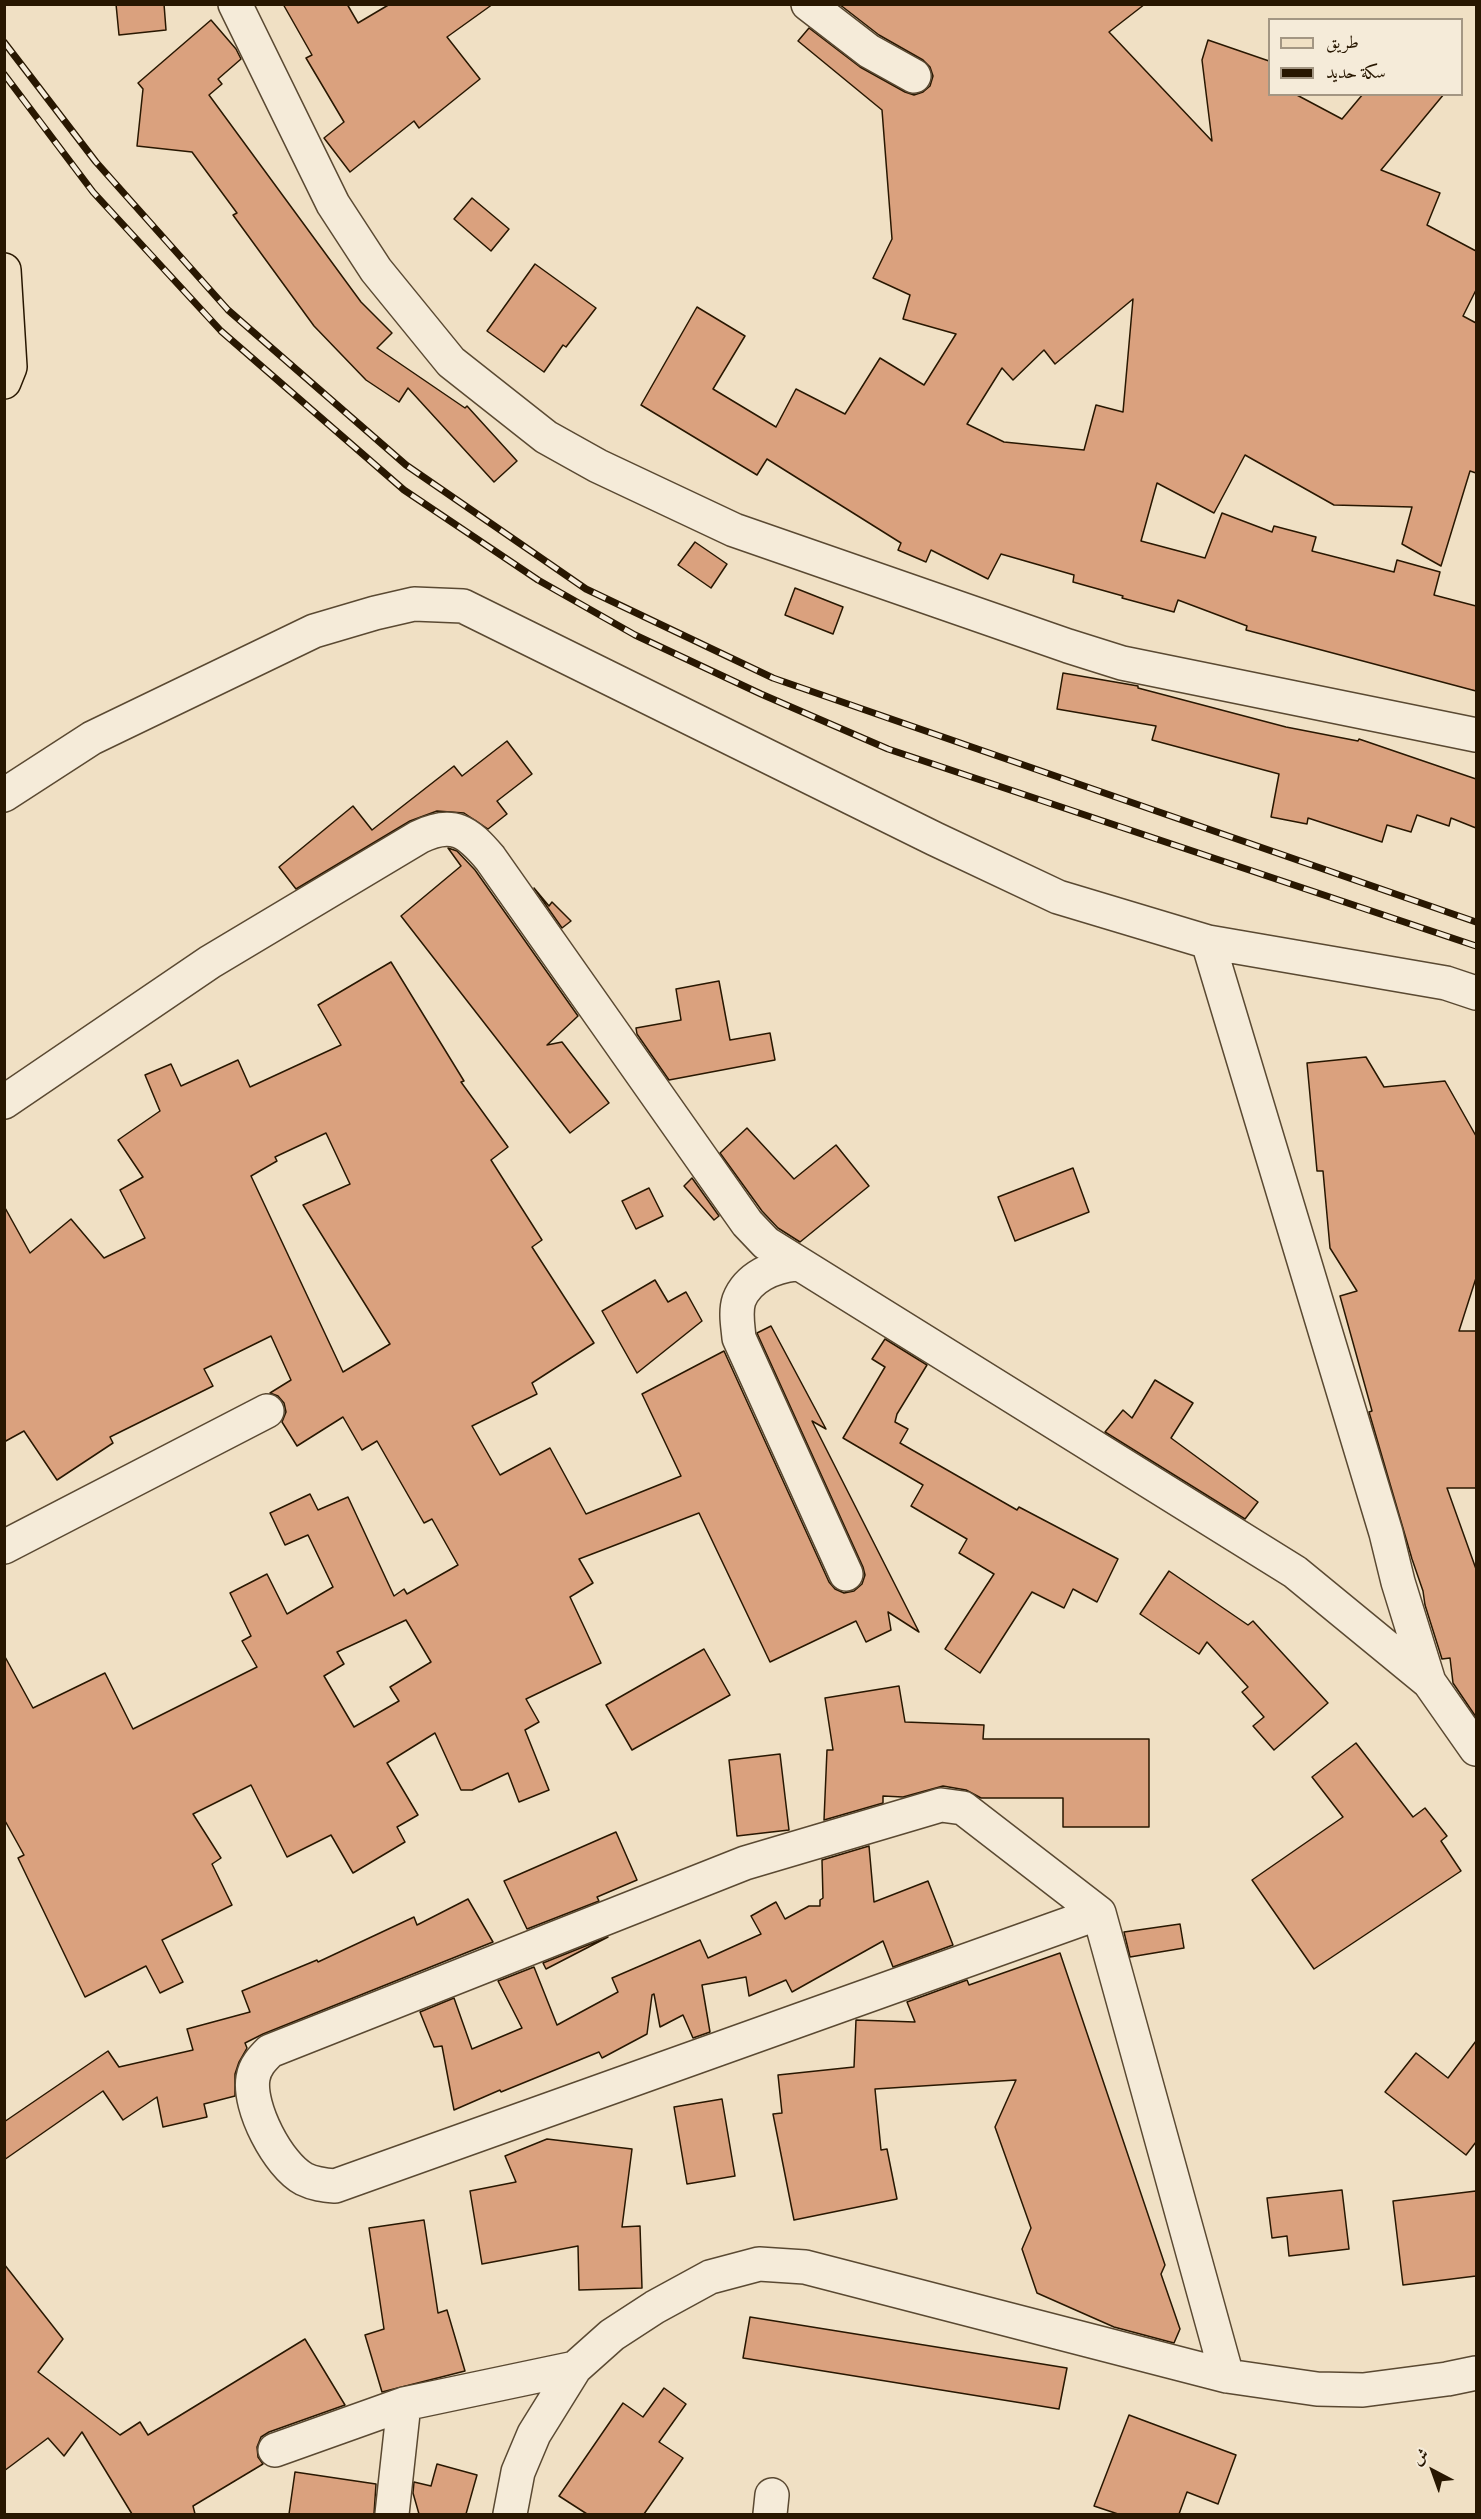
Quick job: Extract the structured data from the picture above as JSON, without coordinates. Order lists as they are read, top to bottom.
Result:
{
  "legend": ["طريق", "سكة حديد"],
  "north": "top left"
}
